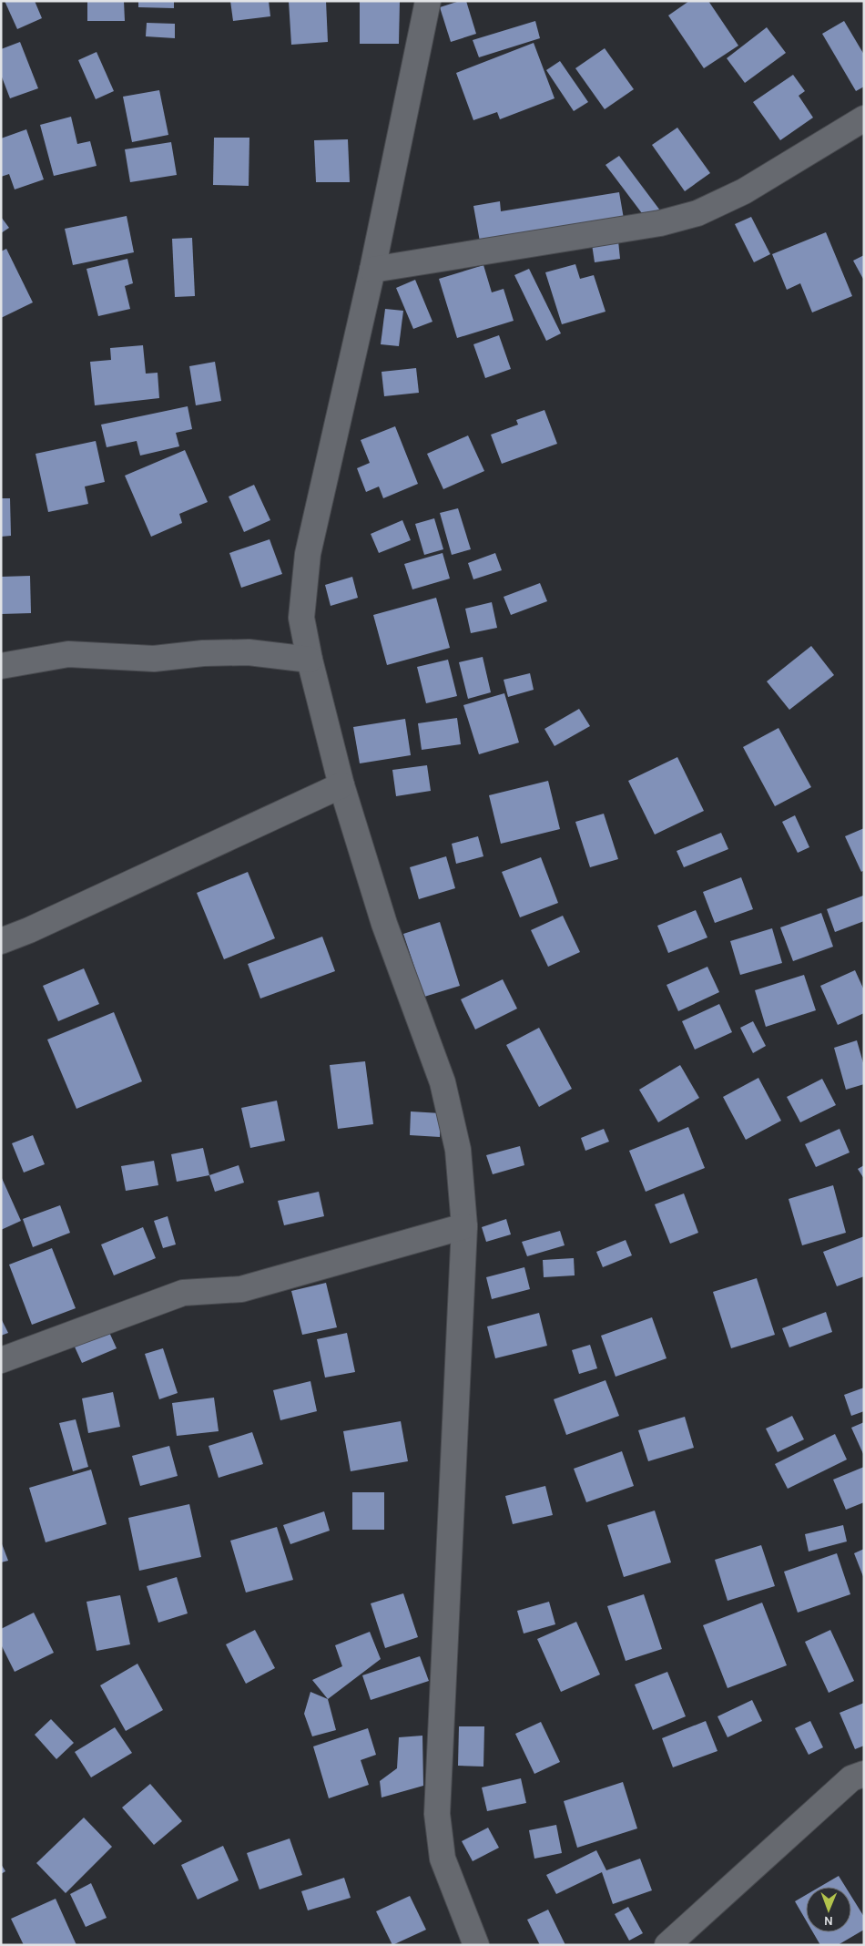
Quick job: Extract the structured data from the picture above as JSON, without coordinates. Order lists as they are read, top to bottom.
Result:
{
  "north": "bottom"
}
